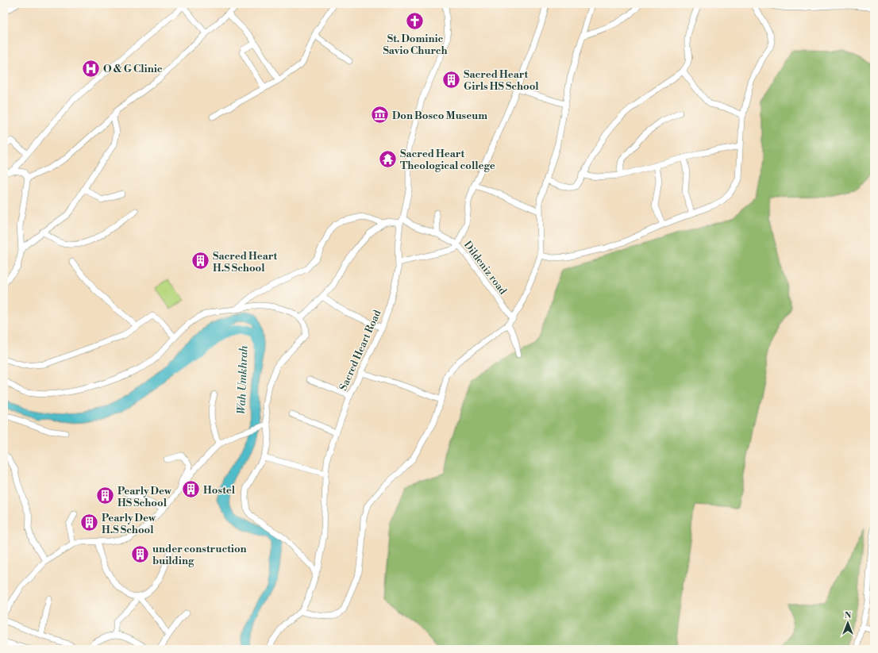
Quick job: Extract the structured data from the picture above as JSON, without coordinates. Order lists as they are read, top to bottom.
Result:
{
  "streets": {
    "street": ["Dildeniz road", "Sacred Heart Road"]
  },
  "crossings": [
    ["Dildeniz road", "Sacred Heart Road"]
  ],
  "water": ["Wah Umkhrah"],
  "places": {
    "church": ["St. Dominic Savio Church"],
    "hospital": ["O & G Clinic"],
    "building": [
      "Sacred Heart Girls HS School",
      "Sacred Heart H.S School",
      "Hostel",
      "Pearly Dew HS School",
      "Pearly Dew H.S School",
      "under construction building"
    ],
    "museum": ["Don Bosco Museum"],
    "temple": ["Sacred Heart Theological college"]
  },
  "north": "top"
}
